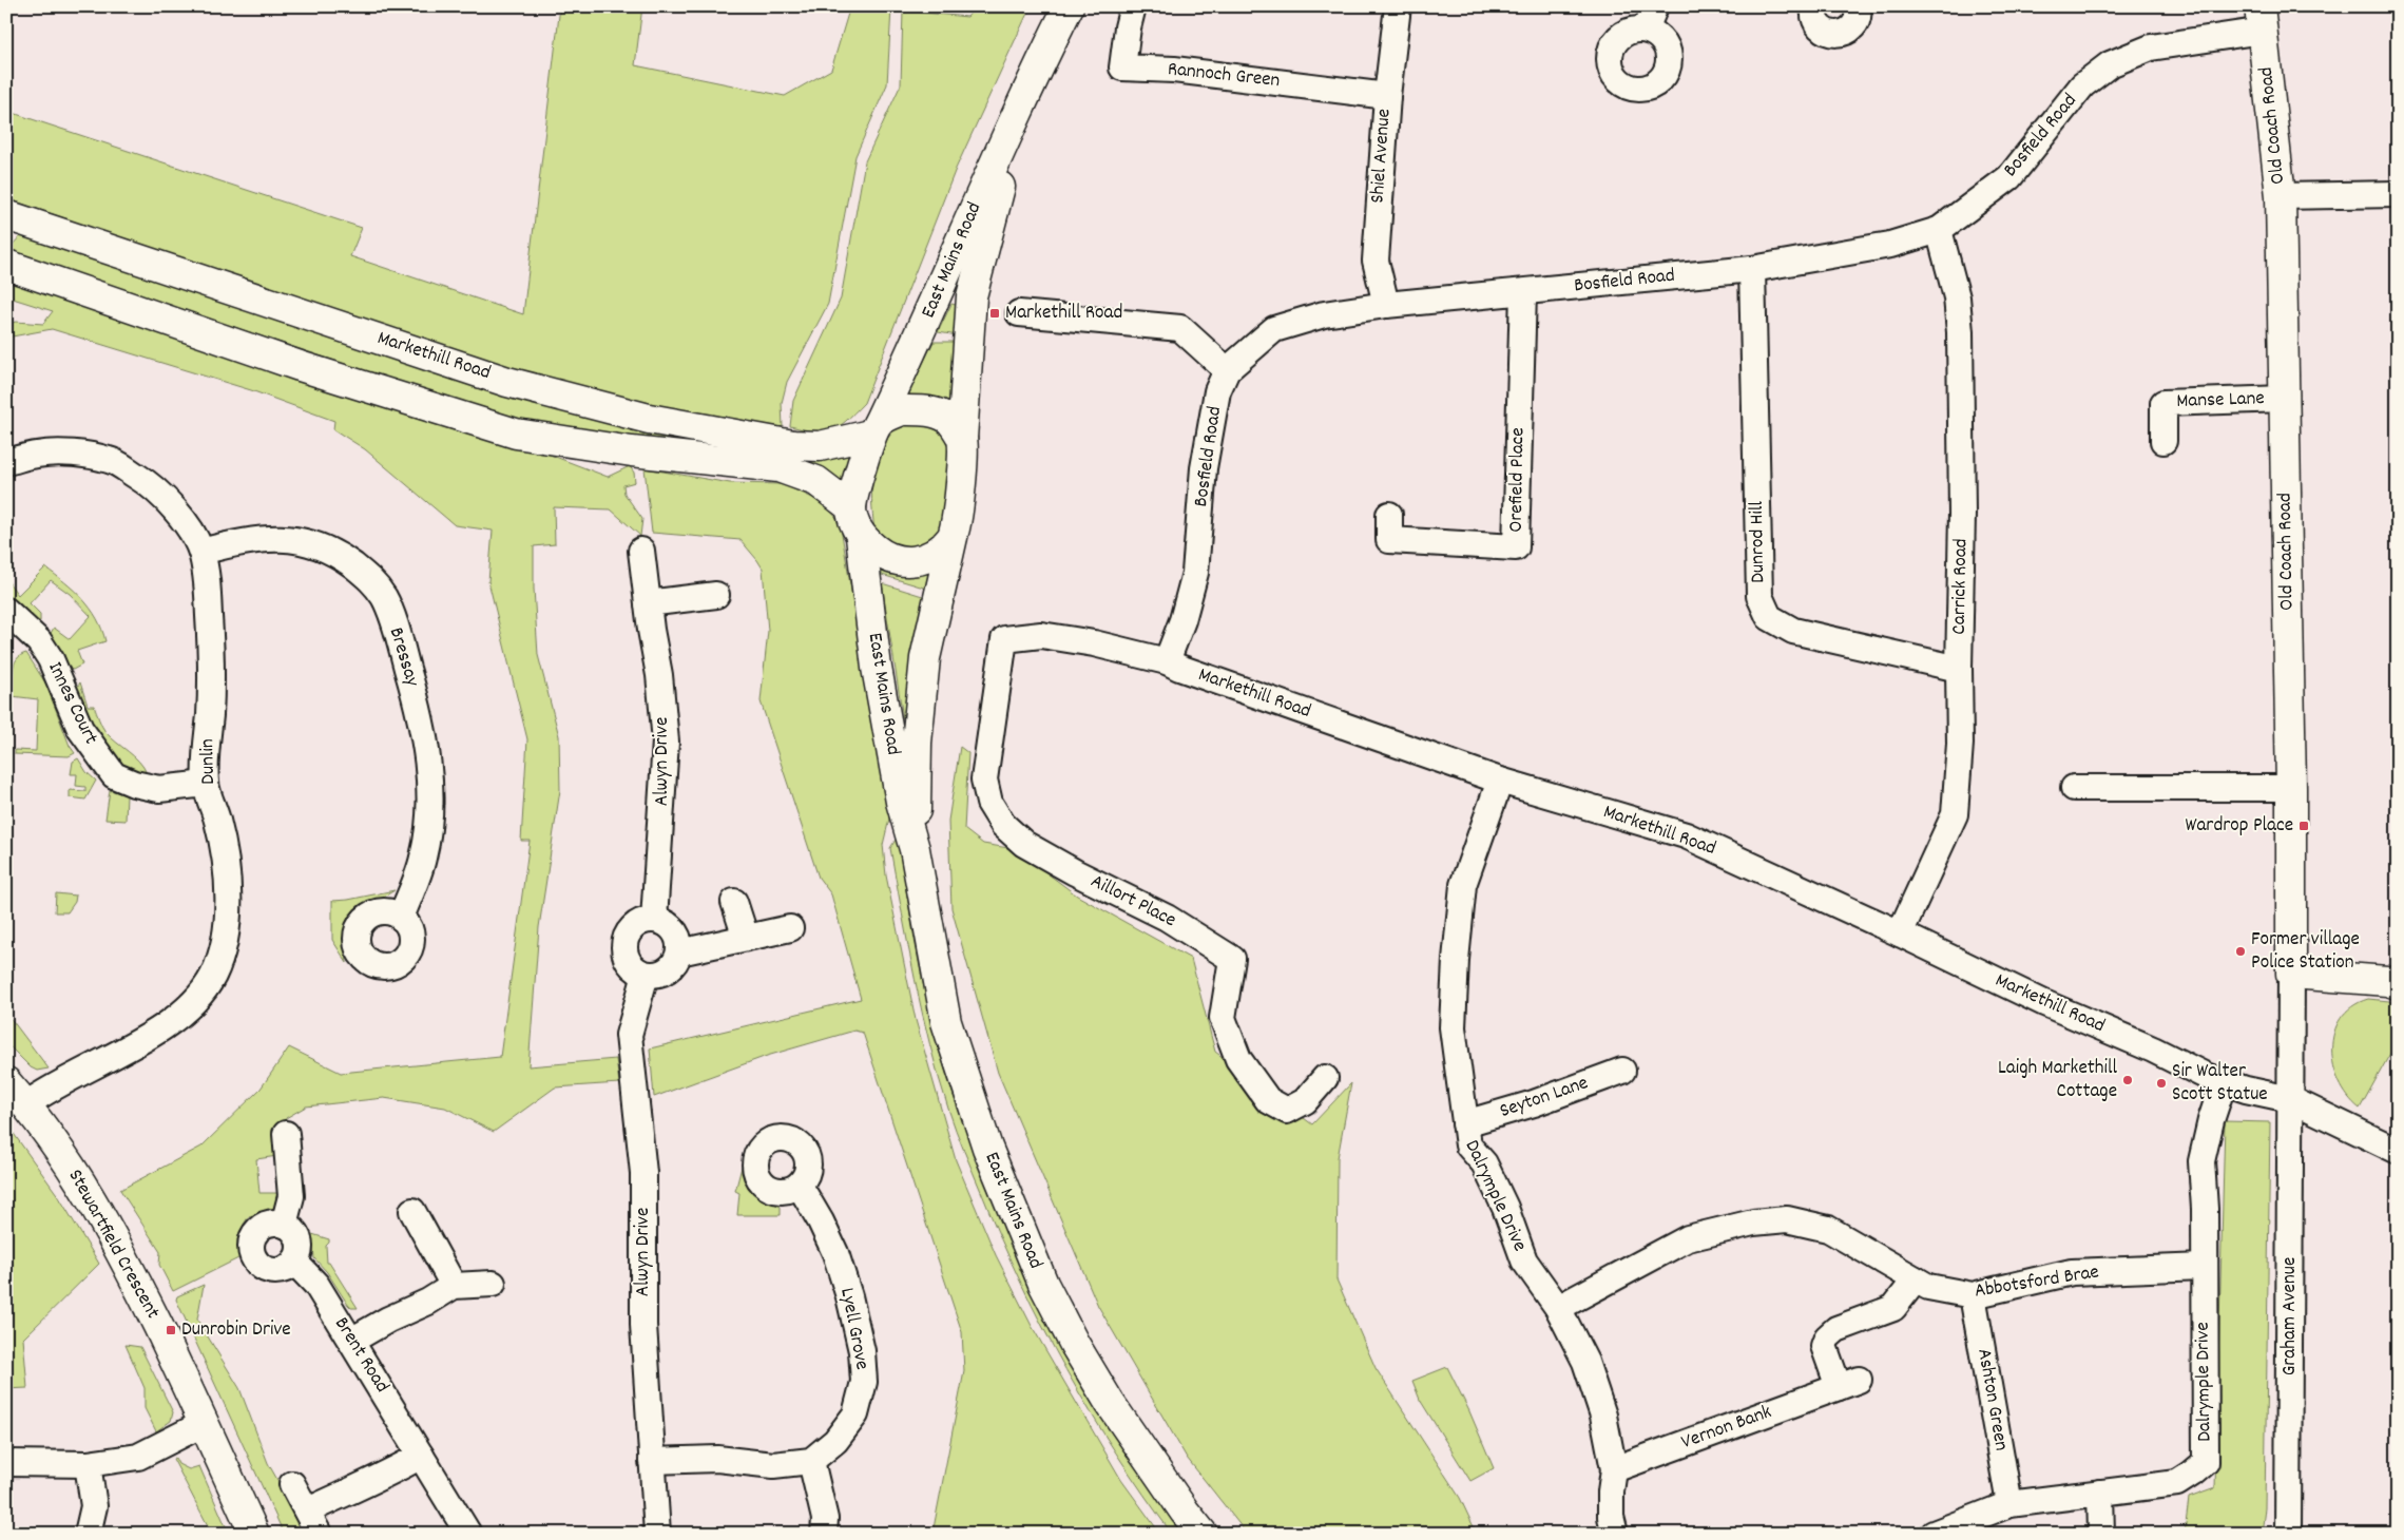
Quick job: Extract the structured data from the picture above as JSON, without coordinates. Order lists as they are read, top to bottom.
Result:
{
  "streets": {
    "street": [
      "Rannoch Green",
      "Old Coach Road",
      "Bosfield Road",
      "Shiel Avenue",
      "East Mains Road",
      "Markethill Road",
      "Manse Lane",
      "Orefield Place",
      "Dunrod Hill",
      "Carrick Road",
      "Bressay",
      "Innes Court",
      "Dunlin",
      "Alwyn Drive",
      "Aillort Place",
      "Seyton Lane",
      "Dalrymple Drive",
      "Stewartfield Crescent",
      "Abbotsford Brae",
      "Graham Avenue",
      "Lyell Grove",
      "Brent Road",
      "Ashton Green",
      "Vernon Bank"
    ]
  },
  "crossings": [
    ["Rannoch Green", "Shiel Avenue"],
    ["Old Coach Road", "Bosfield Road"],
    ["Old Coach Road", "Markethill Road"],
    ["Old Coach Road", "Manse Lane"],
    ["Old Coach Road", "Graham Avenue"],
    ["Bosfield Road", "Shiel Avenue"],
    ["Bosfield Road", "Markethill Road"],
    ["Bosfield Road", "Orefield Place"],
    ["Bosfield Road", "Dunrod Hill"],
    ["Bosfield Road", "Carrick Road"],
    ["East Mains Road", "Markethill Road"],
    ["Markethill Road", "Carrick Road"],
    ["Markethill Road", "Aillort Place"],
    ["Markethill Road", "Dalrymple Drive"],
    ["Markethill Road", "Graham Avenue"],
    ["Dunrod Hill", "Carrick Road"],
    ["Bressay", "Dunlin"],
    ["Innes Court", "Dunlin"],
    ["Dunlin", "Stewartfield Crescent"],
    ["Seyton Lane", "Dalrymple Drive"],
    ["Dalrymple Drive", "Abbotsford Brae"],
    ["Dalrymple Drive", "Ashton Green"],
    ["Dalrymple Drive", "Vernon Bank"],
    ["Abbotsford Brae", "Ashton Green"],
    ["Abbotsford Brae", "Vernon Bank"]
  ],
  "places": {
    "transit": ["Markethill Road", "Wardrop Place", "Dunrobin Drive"],
    "other": ["Former village Police Station", "Laigh Markethill Cottage", "Sir Walter Scott Statue"]
  }
}
